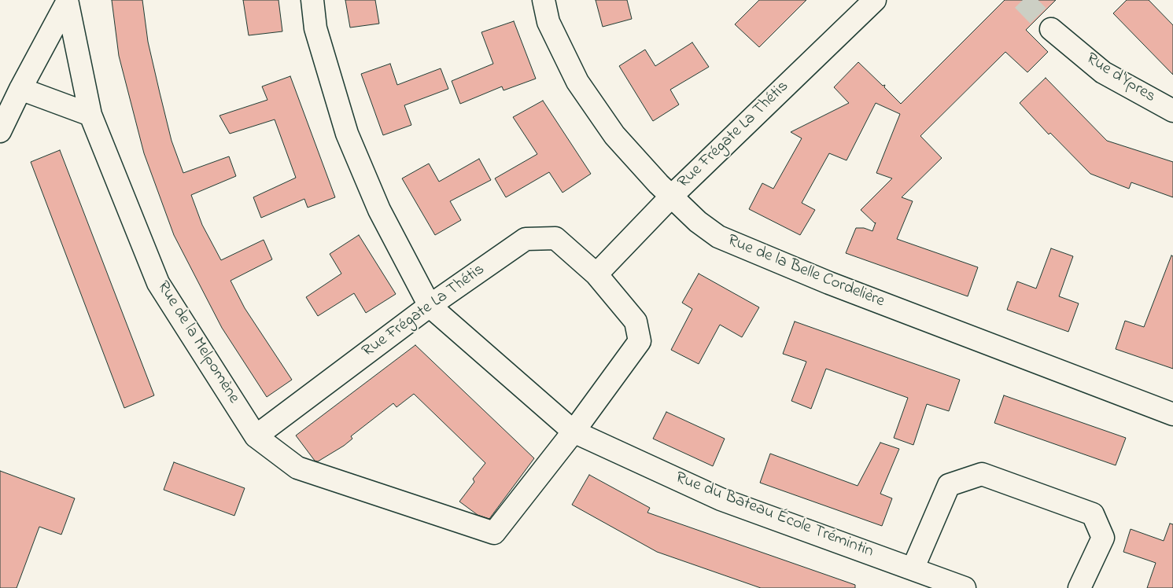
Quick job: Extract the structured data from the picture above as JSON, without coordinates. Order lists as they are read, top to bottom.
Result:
{
  "streets": {
    "street": [
      "Rue d'Ypres",
      "Rue Frégate La Thétis",
      "Rue de la Belle Cordelière",
      "Rue de la Melpomène",
      "Rue du Bateau École Trémintin"
    ]
  },
  "crossings": [
    ["Rue Frégate La Thétis", "Rue de la Belle Cordelière"],
    ["Rue Frégate La Thétis", "Rue de la Melpomène"],
    ["Rue Frégate La Thétis", "Rue du Bateau École Trémintin"]
  ]
}
